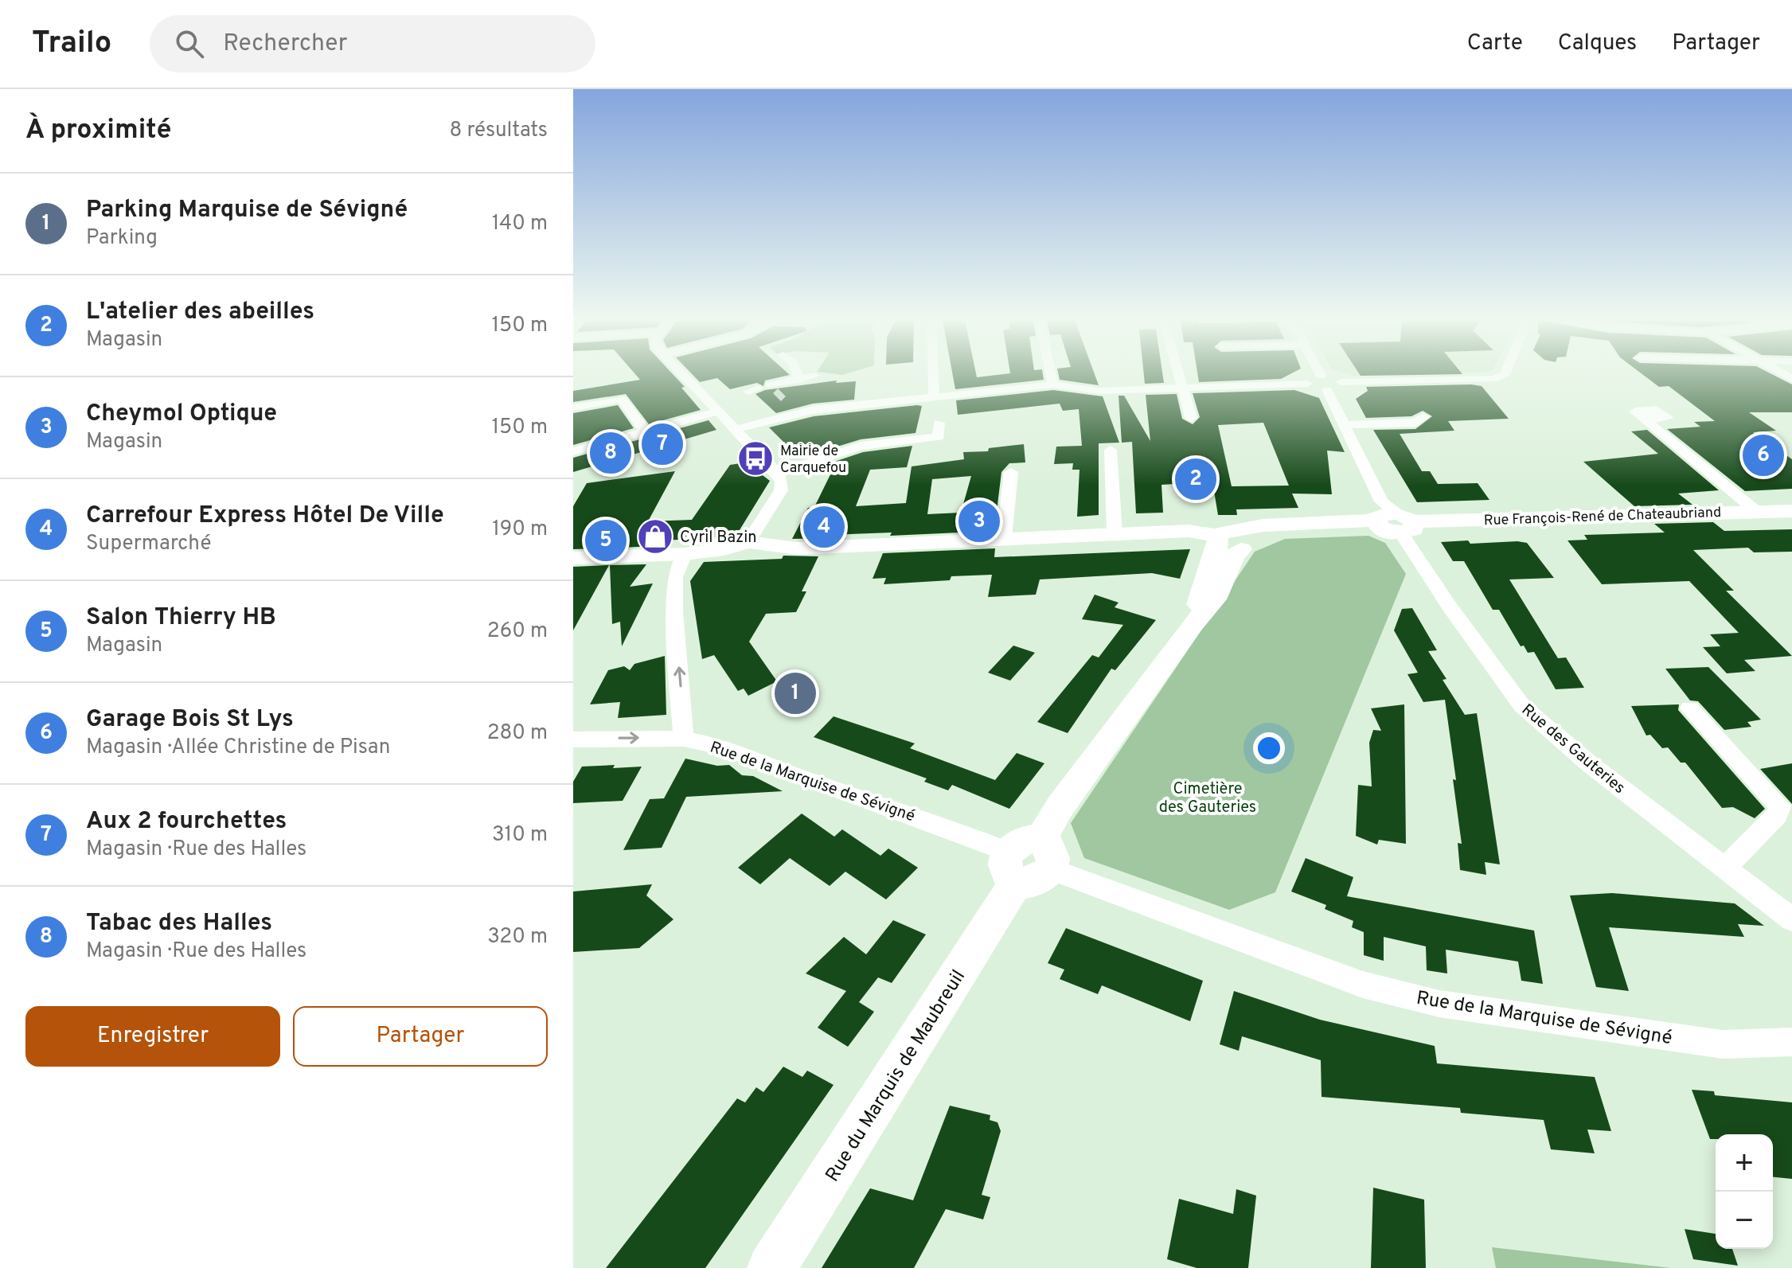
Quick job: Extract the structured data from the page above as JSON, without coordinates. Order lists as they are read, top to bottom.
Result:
{
  "streets": {
    "street": [
      "Rue François-René de Chateaubriand",
      "Rue des Gauteries",
      "Rue de la Marquise de Sévigné",
      "Rue du Marquis de Maubreuil"
    ]
  },
  "crossings": [
    ["Rue François-René de Chateaubriand", "Rue des Gauteries"],
    ["Rue François-René de Chateaubriand", "Rue du Marquis de Maubreuil"],
    ["Rue de la Marquise de Sévigné", "Rue du Marquis de Maubreuil"]
  ],
  "parks": ["Cimetière des Gauteries"],
  "places": {
    "bus stop": ["Mairie de Carquefou"],
    "shop": ["Cyril Bazin"]
  },
  "page": {
    "header": "Trailo",
    "search": "Rechercher",
    "nav": ["Carte", "Calques", "Partager"],
    "heading": ["À proximité", "8 résultats"],
    "list": [
      {
        "mark": "1",
        "name": "Parking Marquise de Sévigné",
        "note": "Parking",
        "value": "140 m"
      },
      {
        "mark": "2",
        "name": "L'atelier des abeilles",
        "note": "Magasin",
        "value": "150 m"
      },
      {
        "mark": "3",
        "name": "Cheymol Optique",
        "note": "Magasin",
        "value": "150 m"
      },
      {
        "mark": "4",
        "name": "Carrefour Express Hôtel De Ville",
        "note": "Supermarché",
        "value": "190 m"
      },
      {
        "mark": "5",
        "name": "Salon Thierry HB",
        "note": "Magasin",
        "value": "260 m"
      },
      {
        "mark": "6",
        "name": "Garage Bois St Lys",
        "note": "Magasin · Allée Christine de Pisan",
        "value": "280 m"
      },
      {
        "mark": "7",
        "name": "Aux 2 fourchettes",
        "note": "Magasin · Rue des Halles",
        "value": "310 m"
      },
      {
        "mark": "8",
        "name": "Tabac des Halles",
        "note": "Magasin · Rue des Halles",
        "value": "320 m"
      }
    ],
    "pins": [
      "7",
      "8",
      "6",
      "2",
      "3",
      "4",
      "5",
      "1"
    ],
    "buttons": ["Enregistrer", "Partager"],
    "map_buttons": ["+", "−"]
  }
}
